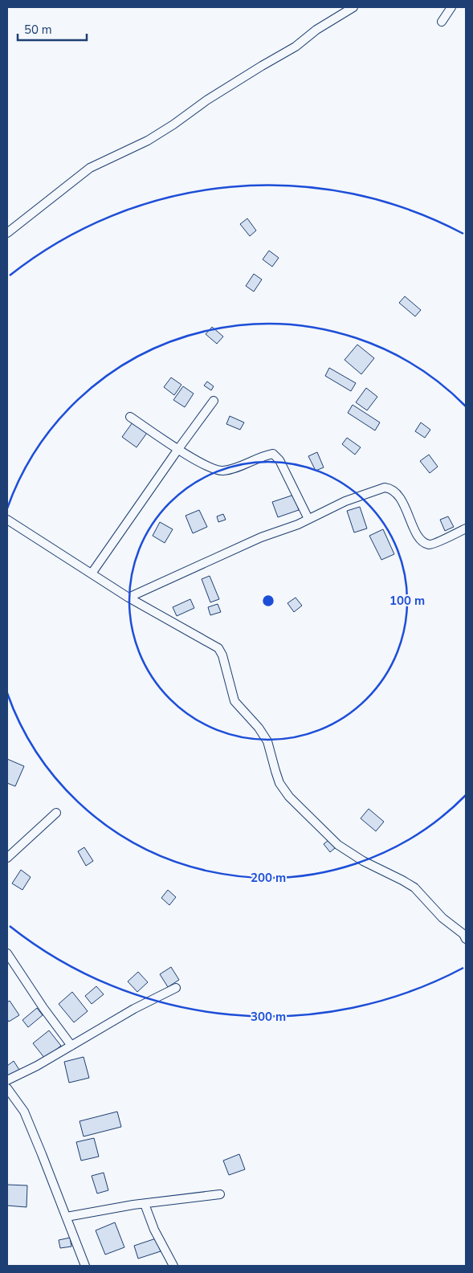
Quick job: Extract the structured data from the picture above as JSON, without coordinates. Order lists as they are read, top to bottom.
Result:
{
  "scale_bar": "50 m",
  "rings": ["100 m", "200 m", "300 m"]
}
